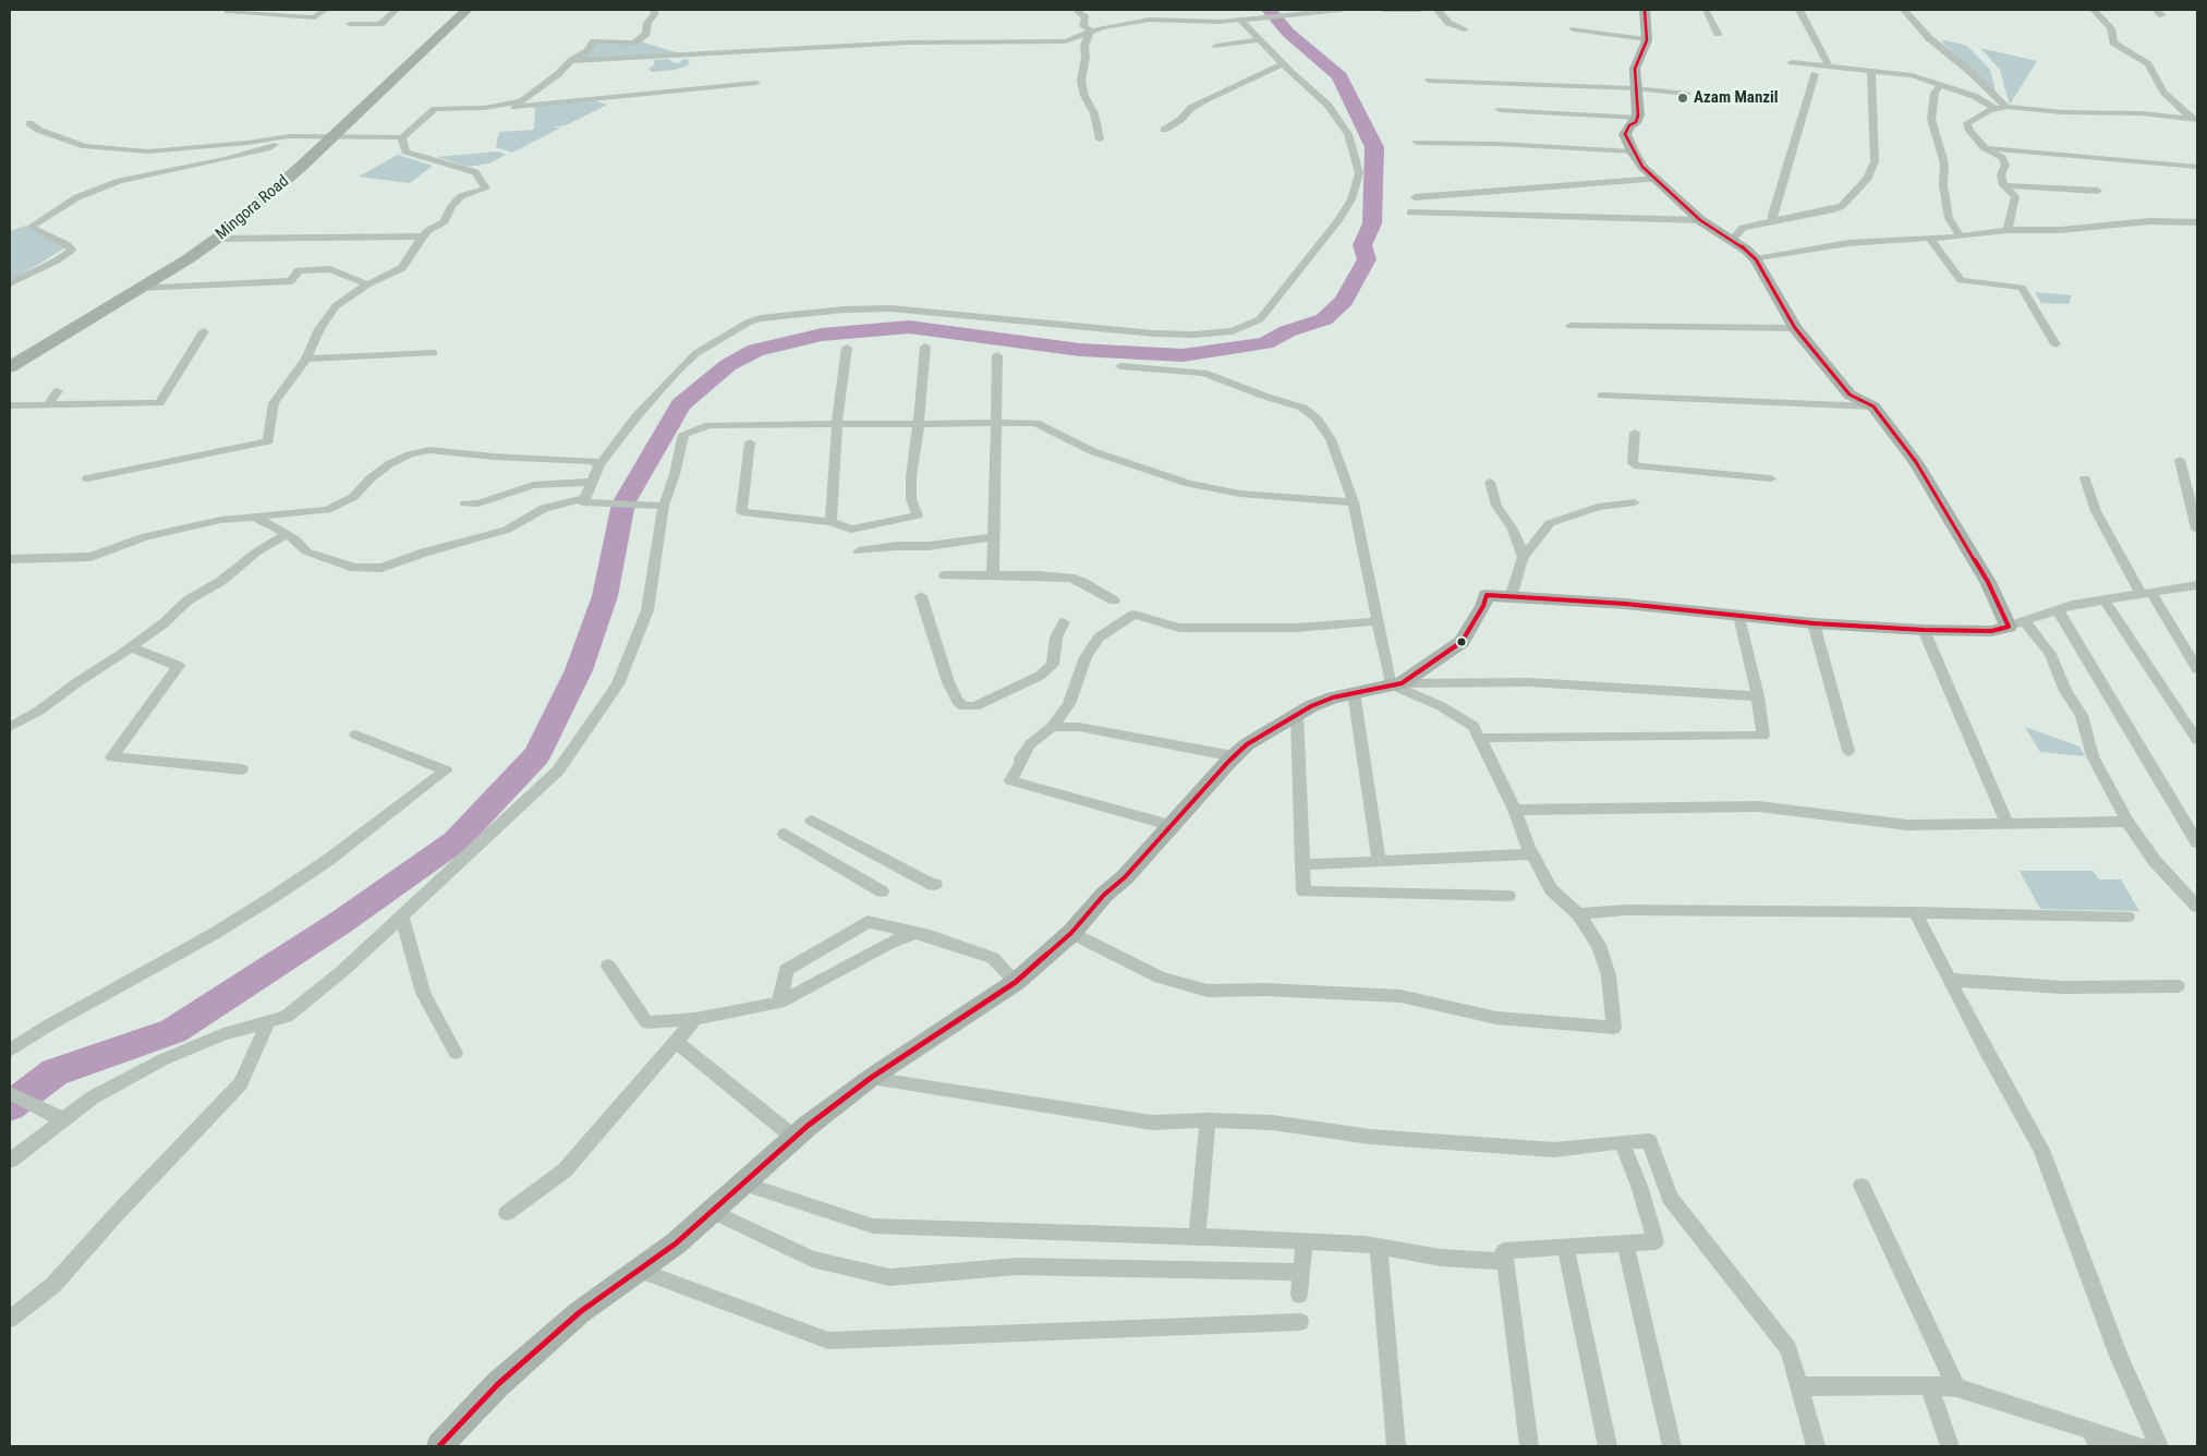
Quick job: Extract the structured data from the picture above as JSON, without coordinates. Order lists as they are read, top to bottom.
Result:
{
  "streets": {
    "main road": ["Mingora Road"]
  },
  "places": ["Azam Manzil"]
}
